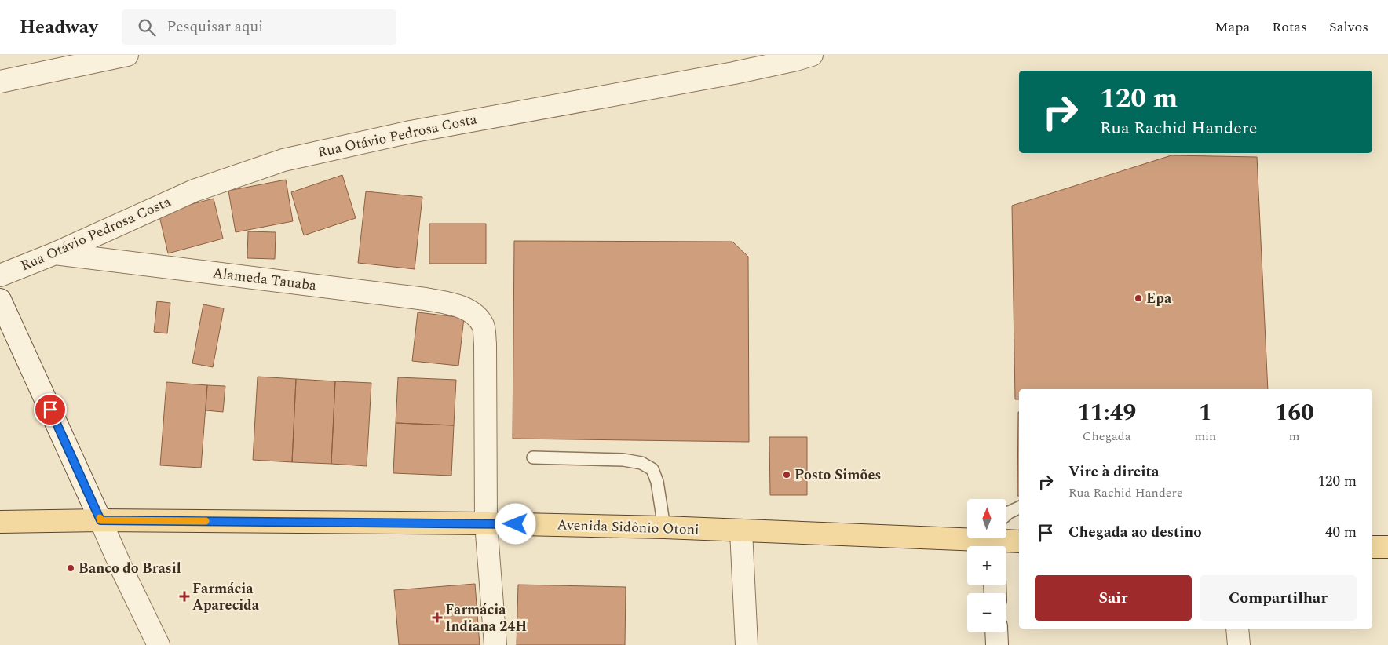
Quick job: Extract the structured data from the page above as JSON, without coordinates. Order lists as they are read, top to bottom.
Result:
{
  "streets": {
    "main road": ["Avenida Sidônio Otoni"],
    "street": ["Rua Otávio Pedrosa Costa", "Alameda Tauaba"]
  },
  "crossings": [
    ["Rua Otávio Pedrosa Costa", "Alameda Tauaba"],
    ["Alameda Tauaba", "Avenida Sidônio Otoni"]
  ],
  "places": {
    "other": ["Epa", "Posto Simões", "Banco do Brasil"],
    "health": ["Farmácia Aparecida", "Farmácia Indiana 24H"]
  },
  "north": "top",
  "page": {
    "header": "Headway",
    "search": "Pesquisar aqui",
    "nav": ["Mapa", "Rotas", "Salvos"],
    "turn": ["120 m", "Rua Rachid Handere"],
    "eta": [
      "11:49",
      "Chegada",
      "1",
      "min",
      "160",
      "m"
    ],
    "list": [
      {
        "name": "Vire à direita",
        "note": "Rua Rachid Handere",
        "value": "120 m"
      },
      {
        "name": "Chegada ao destino",
        "value": "40 m"
      }
    ],
    "map_buttons": ["+", "−"],
    "buttons": ["Sair", "Compartilhar"]
  }
}
